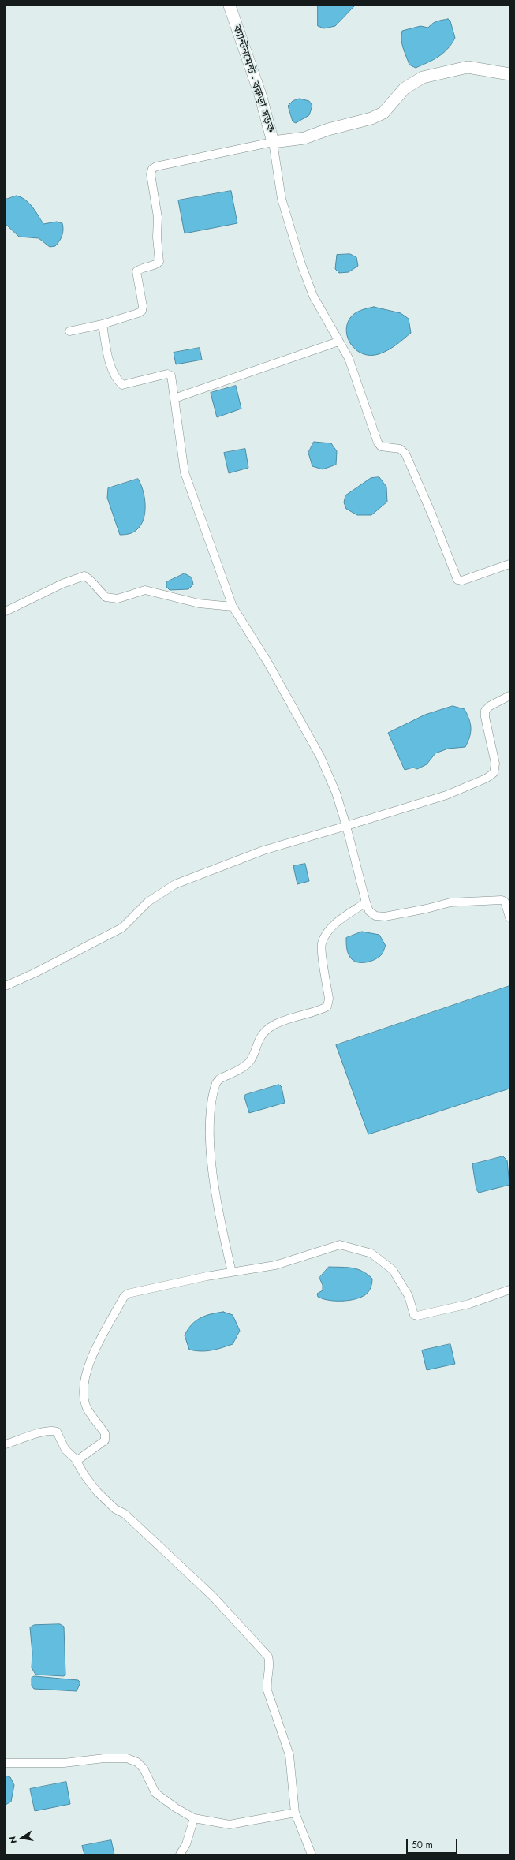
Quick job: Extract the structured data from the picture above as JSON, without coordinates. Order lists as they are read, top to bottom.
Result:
{
  "streets": {
    "main road": ["ক্যান্টনমেন্ট - বরুড়া সড়ক"]
  },
  "scale_bar": "50 m",
  "north": "left"
}
